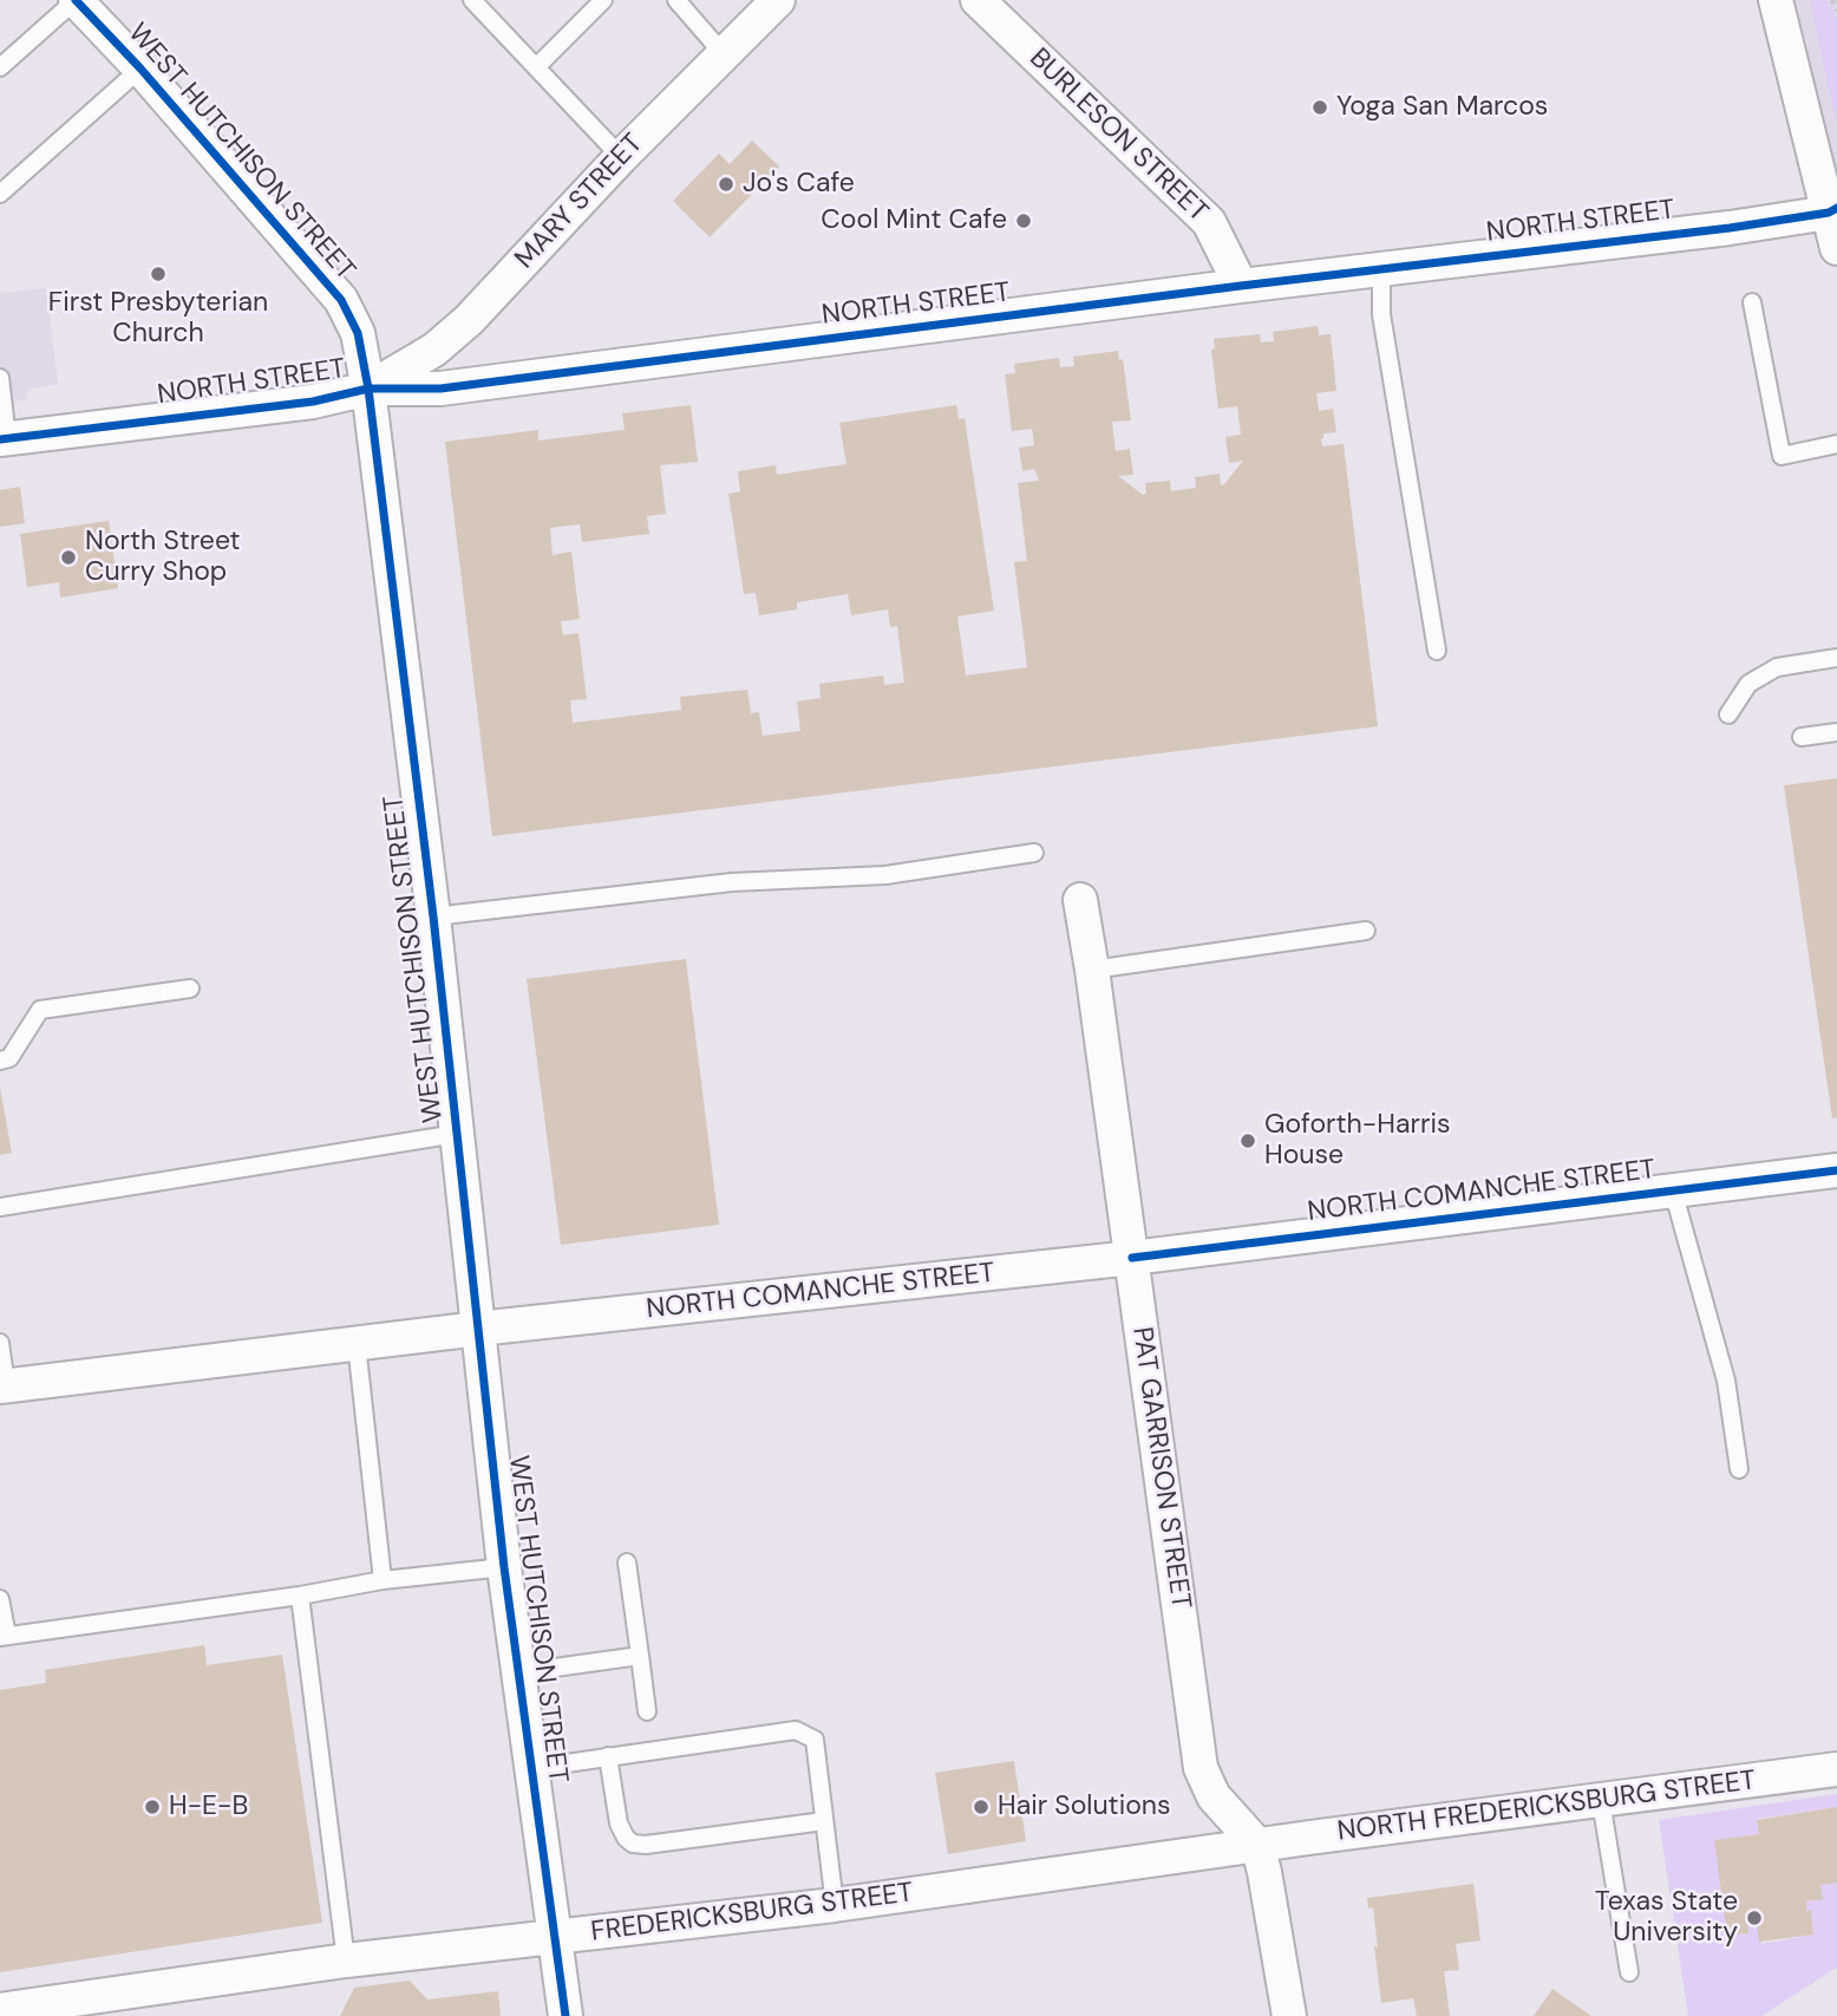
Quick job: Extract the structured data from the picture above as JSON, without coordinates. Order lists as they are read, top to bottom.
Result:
{
  "streets": {
    "street": [
      "BURLESON STREET",
      "WEST HUTCHISON STREET",
      "MARY STREET",
      "NORTH STREET",
      "NORTH COMANCHE STREET",
      "PAT GARRISON STREET",
      "NORTH FREDERICKSBURG STREET",
      "FREDERICKSBURG STREET"
    ]
  },
  "crossings": [
    ["BURLESON STREET", "NORTH STREET"],
    ["WEST HUTCHISON STREET", "MARY STREET"],
    ["WEST HUTCHISON STREET", "NORTH STREET"],
    ["WEST HUTCHISON STREET", "NORTH COMANCHE STREET"],
    ["WEST HUTCHISON STREET", "FREDERICKSBURG STREET"],
    ["MARY STREET", "NORTH STREET"],
    ["NORTH COMANCHE STREET", "PAT GARRISON STREET"],
    ["PAT GARRISON STREET", "NORTH FREDERICKSBURG STREET"],
    ["PAT GARRISON STREET", "FREDERICKSBURG STREET"],
    ["NORTH FREDERICKSBURG STREET", "FREDERICKSBURG STREET"]
  ],
  "places": [
    "Yoga San Marcos",
    "Jo's Cafe",
    "Cool Mint Cafe",
    "First Presbyterian Church",
    "North Street Curry Shop",
    "Goforth-Harris House",
    "H-E-B",
    "Hair Solutions",
    "Texas State University"
  ]
}
